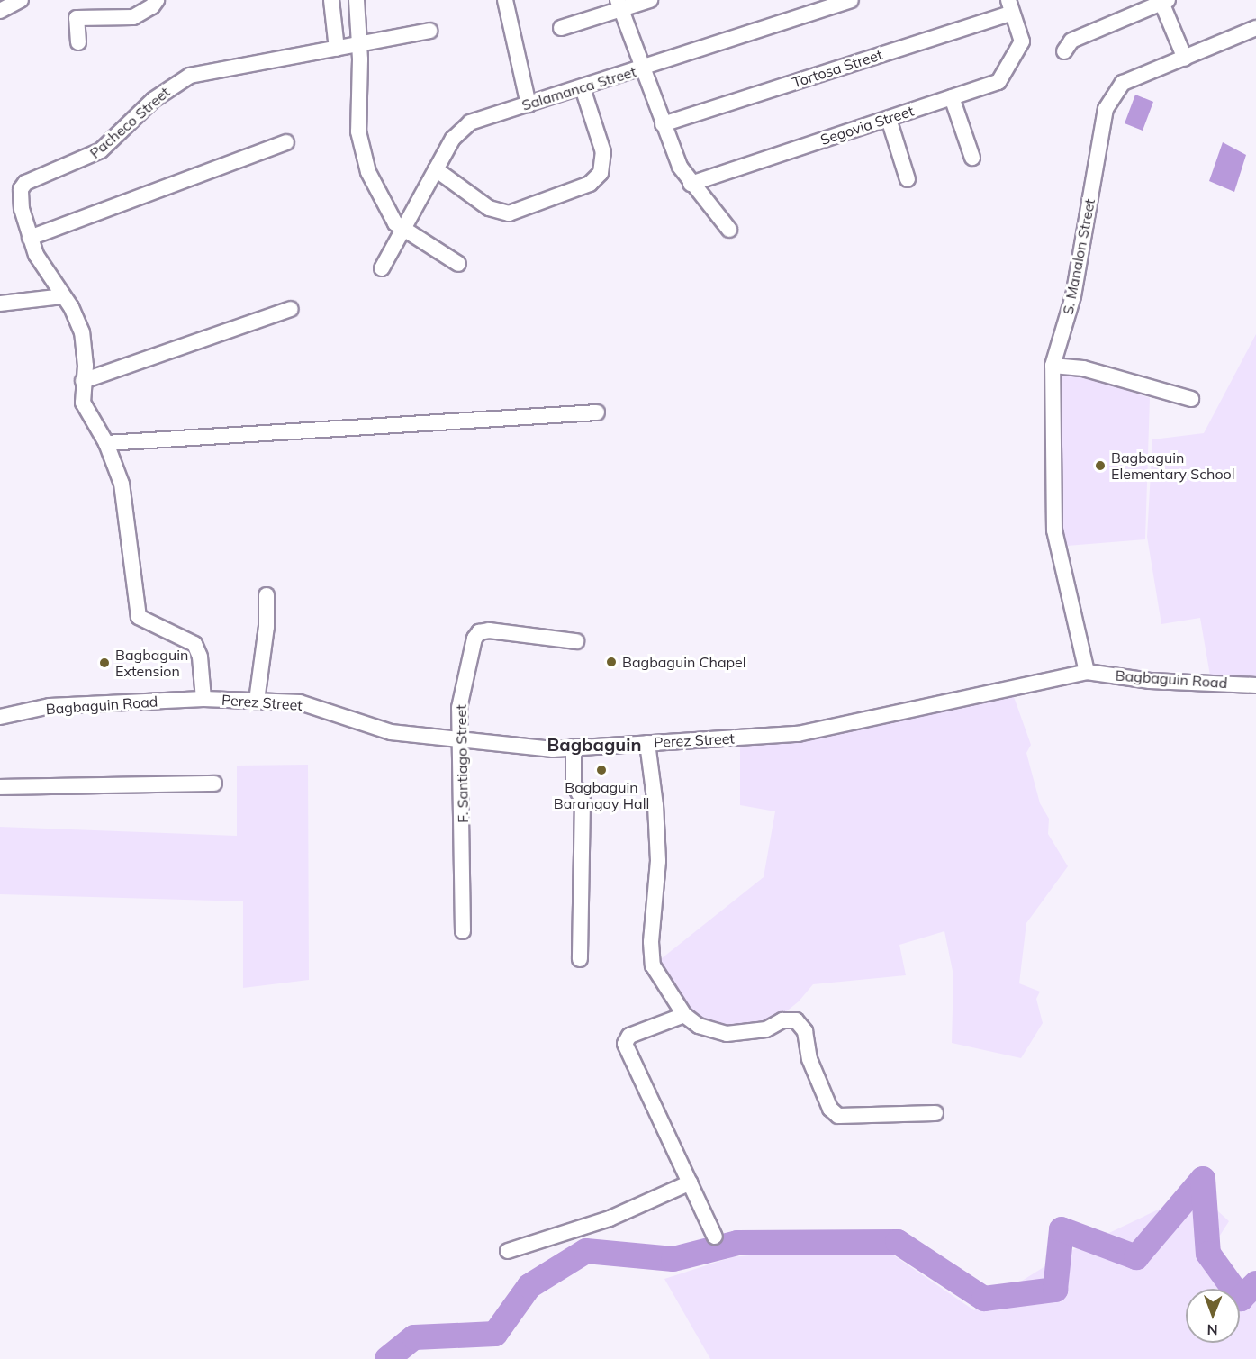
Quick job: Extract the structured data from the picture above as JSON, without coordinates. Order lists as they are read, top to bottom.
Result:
{
  "streets": {
    "street": [
      "Tortosa Street",
      "Salamanca Street",
      "Pacheco Street",
      "Segovia Street",
      "S. Manalon Street",
      "Bagbaguin Road",
      "Perez Street",
      "F. Santiago Street"
    ]
  },
  "crossings": [
    ["Tortosa Street", "Segovia Street"],
    ["Pacheco Street", "Bagbaguin Road"],
    ["Pacheco Street", "Perez Street"],
    ["S. Manalon Street", "Bagbaguin Road"],
    ["S. Manalon Street", "Perez Street"],
    ["Bagbaguin Road", "Perez Street"],
    ["Perez Street", "F. Santiago Street"]
  ],
  "districts": ["Bagbaguin"],
  "places": [
    "Bagbaguin Elementary School",
    "Bagbaguin Chapel",
    "Bagbaguin Extension",
    "Bagbaguin Barangay Hall"
  ],
  "north": "bottom"
}
